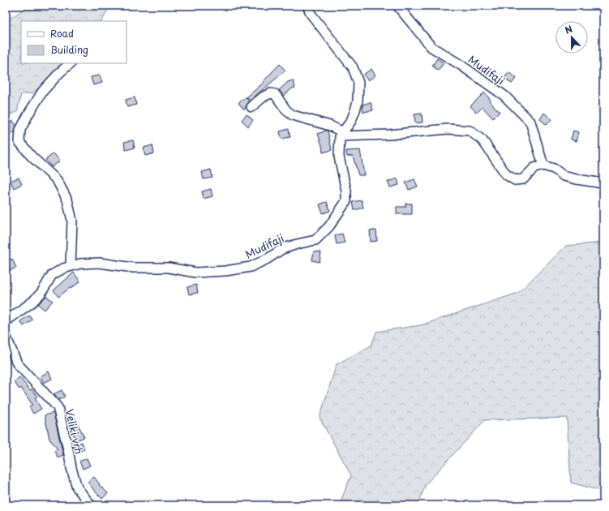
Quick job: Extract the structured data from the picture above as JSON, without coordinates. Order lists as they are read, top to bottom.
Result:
{
  "streets": {
    "street": ["Mudifaji", "Veliki vrh"]
  },
  "legend": ["Road", "Building"],
  "north": "top"
}
